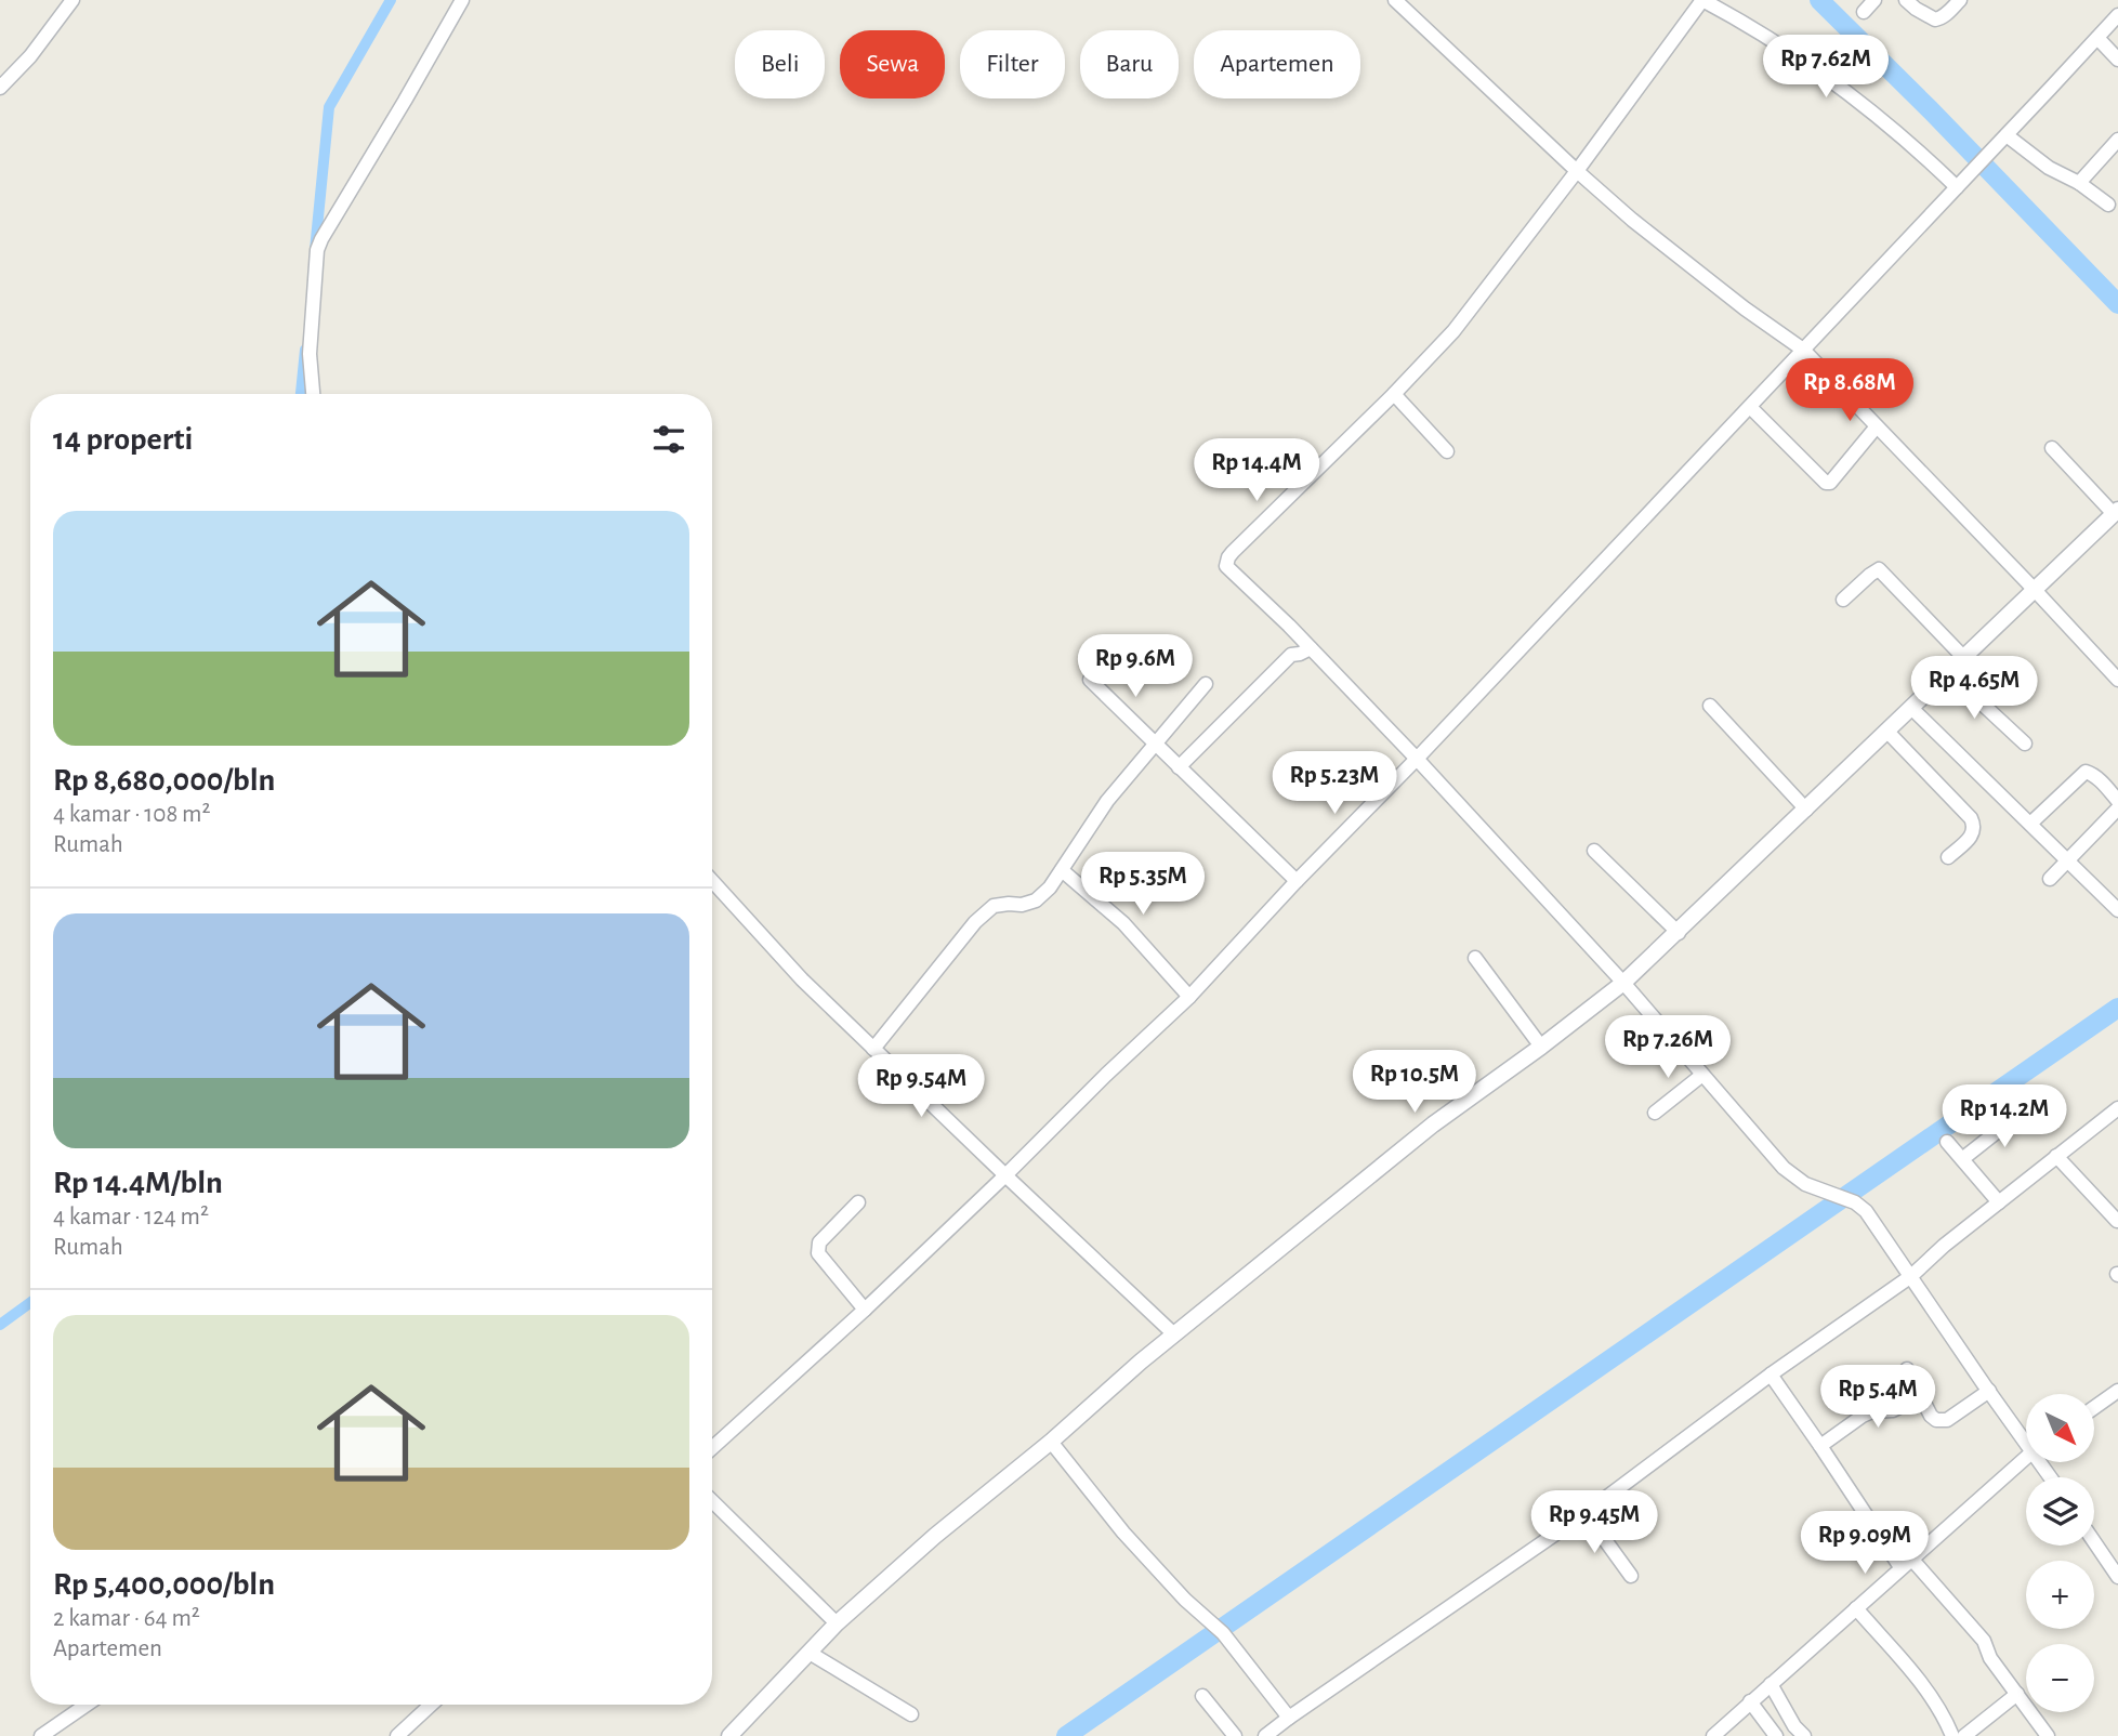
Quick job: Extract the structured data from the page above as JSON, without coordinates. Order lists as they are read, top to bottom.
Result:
{
  "north": "bottom right",
  "page": {
    "chip": [
      "Beli",
      "Sewa",
      "Filter",
      "Baru",
      "Apartemen"
    ],
    "price": [
      "Rp 7.62M",
      "Rp 8.68M",
      "Rp 14.4M",
      "Rp 9.6M",
      "Rp 4.65M",
      "Rp 5.23M",
      "Rp 5.35M",
      "Rp 7.26M",
      "Rp 10.5M",
      "Rp 9.54M",
      "Rp 14.2M",
      "Rp 5.4M",
      "Rp 9.45M",
      "Rp 9.09M"
    ],
    "heading": "14 properti",
    "list": [
      {
        "name": "Rp 8,680,000/bln",
        "note": "4 kamar · 108 m² · Rumah"
      },
      {
        "name": "Rp 14.4M/bln",
        "note": "4 kamar · 124 m² · Rumah"
      },
      {
        "name": "Rp 5,400,000/bln",
        "note": "2 kamar · 64 m² · Apartemen"
      }
    ],
    "map_buttons": ["+", "−"]
  }
}
